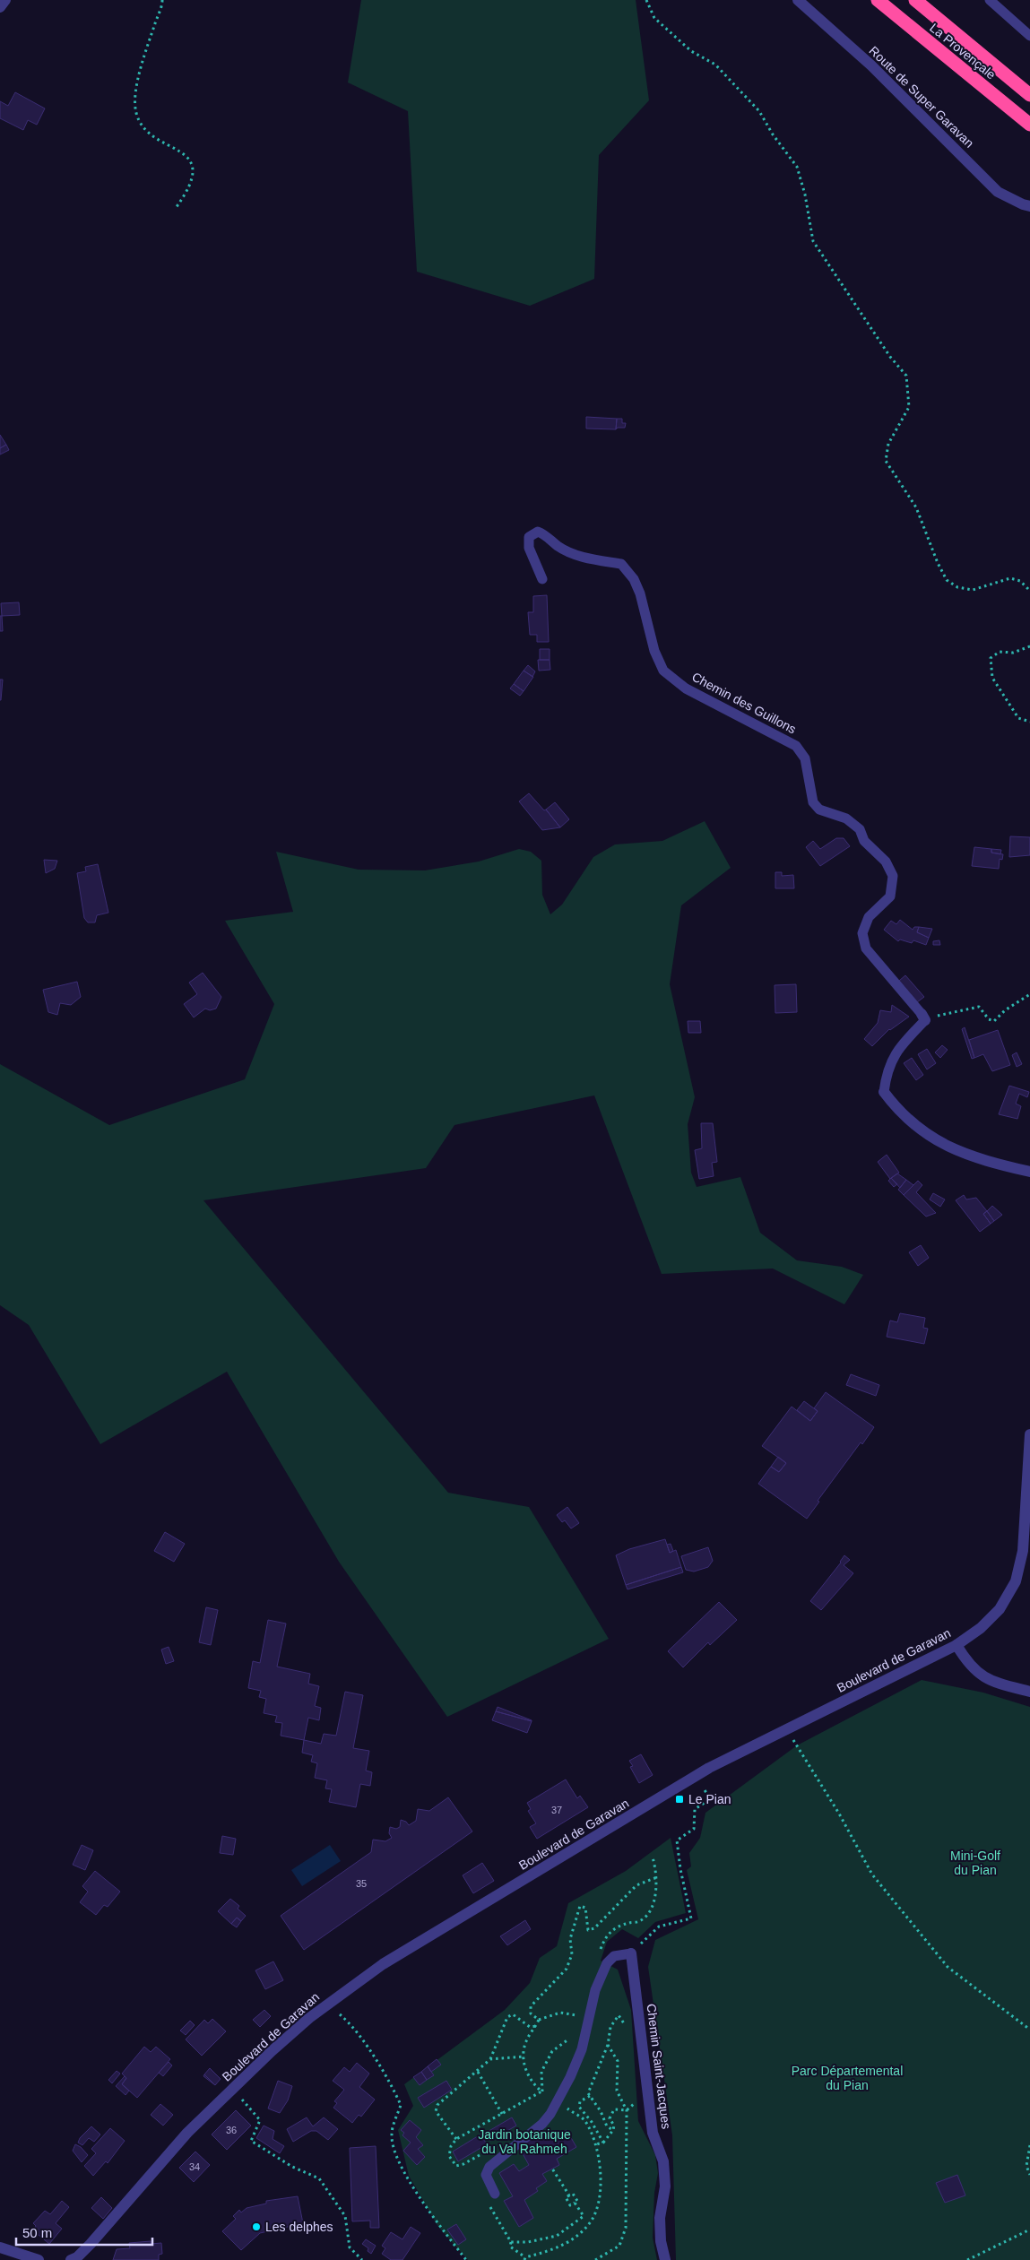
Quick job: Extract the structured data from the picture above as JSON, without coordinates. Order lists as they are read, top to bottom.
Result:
{
  "streets": {
    "highway": ["La Provençale"],
    "street": [
      "Route de Super Garavan",
      "Chemin des Guillons",
      "Boulevard de Garavan",
      "Chemin Saint-Jacques"
    ]
  },
  "parks": ["Mini-Golf du Pian", "Parc Départemental du Pian", "Jardin botanique du Val Rahmeh"],
  "places": {
    "transit": ["Le Pian"],
    "other": ["Les delphes"]
  },
  "house_numbers": [
    "37",
    "35",
    "36",
    "34"
  ],
  "scale_bar": "50 m"
}
